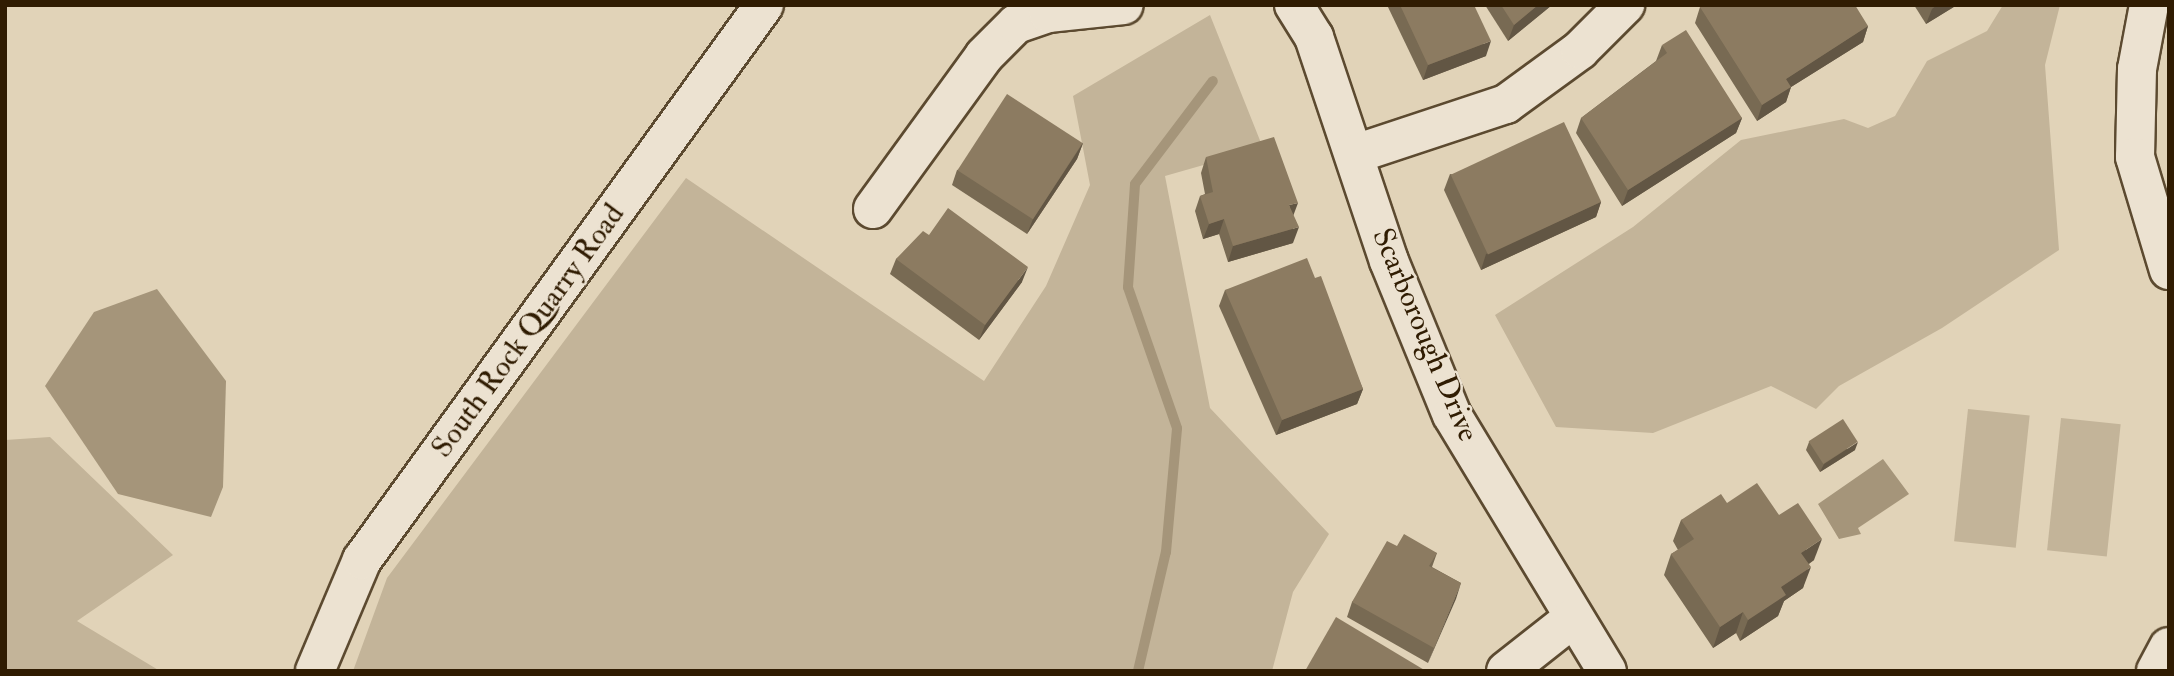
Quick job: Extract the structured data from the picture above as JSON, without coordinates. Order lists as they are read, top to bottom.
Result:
{
  "streets": {
    "street": ["South Rock Quarry Road", "Scarborough Drive"]
  }
}
